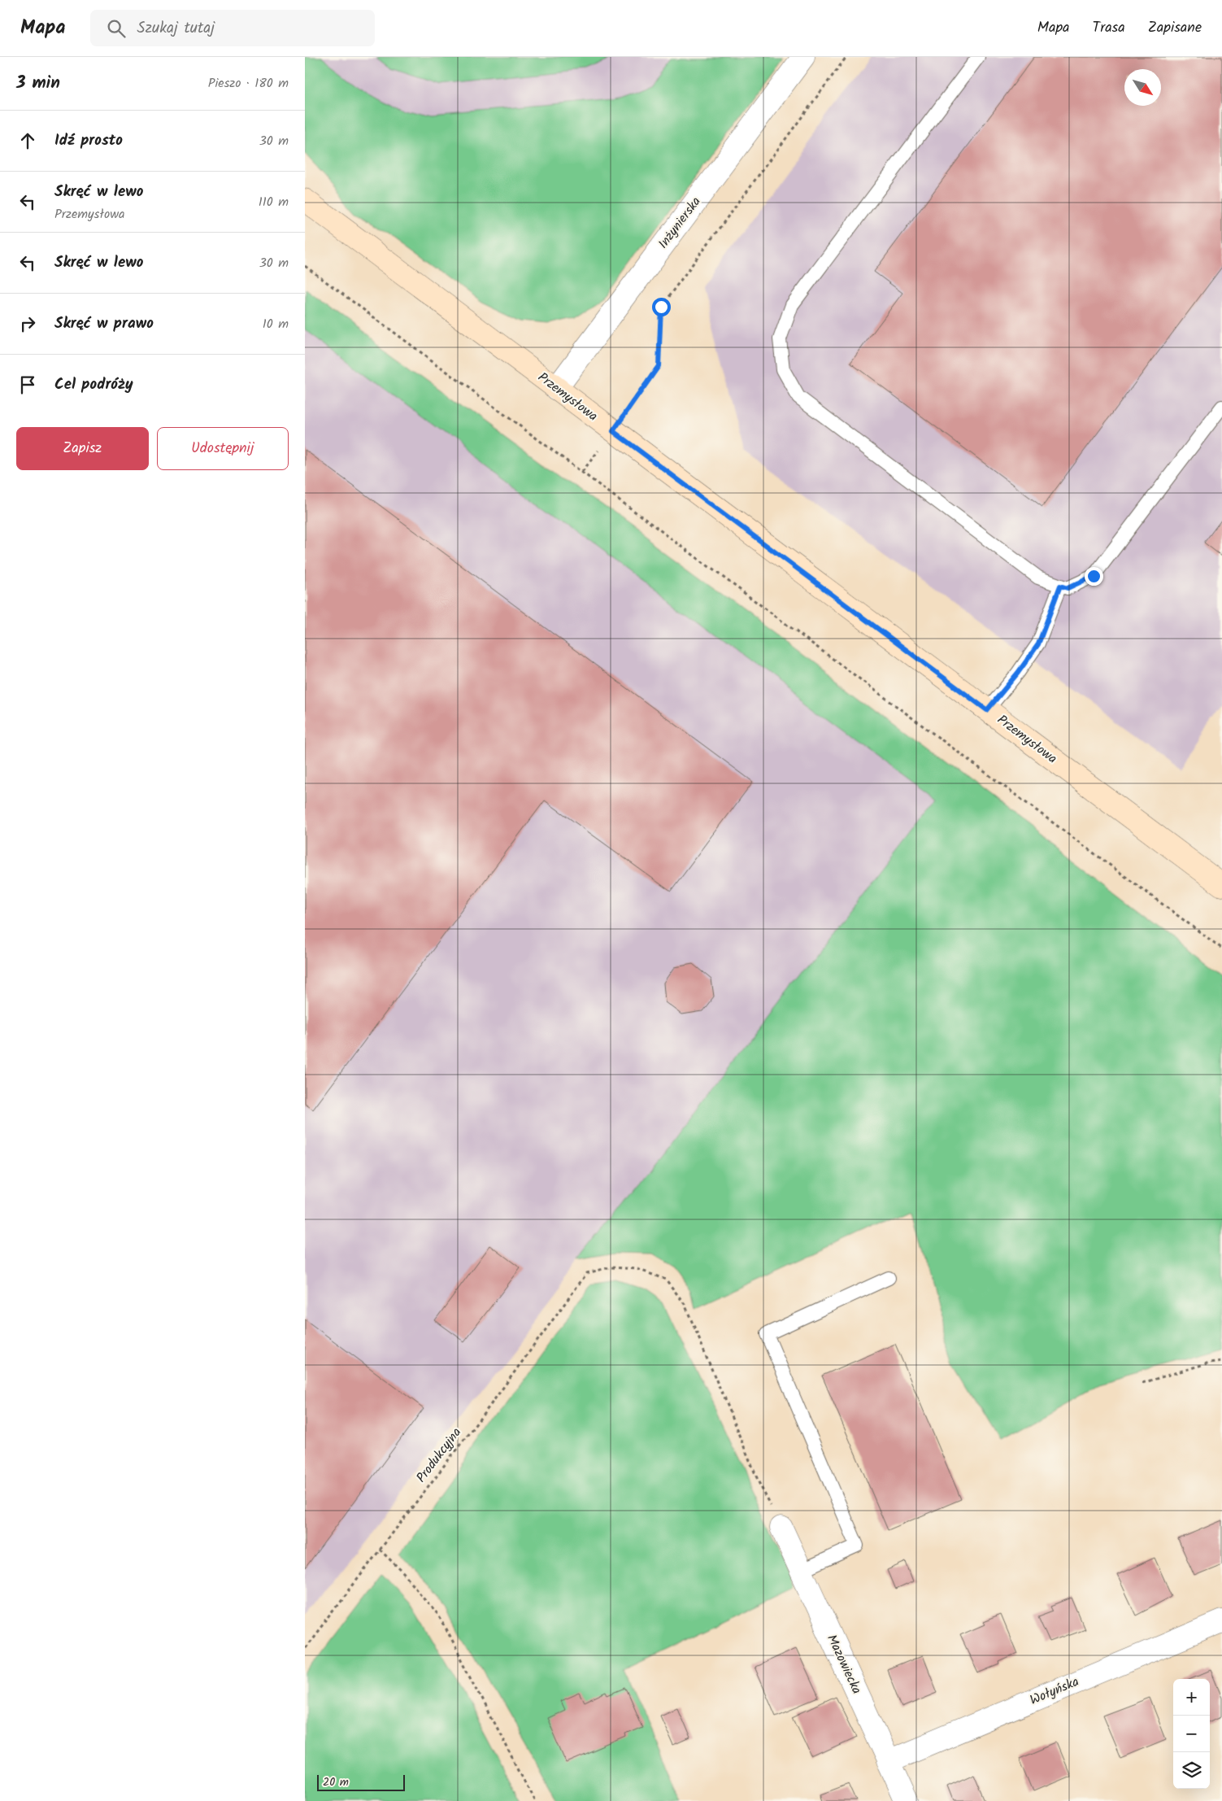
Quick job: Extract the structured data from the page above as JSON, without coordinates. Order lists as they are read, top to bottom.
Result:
{
  "streets": {
    "main road": ["Przemysłowa"],
    "street": ["Inżynierska", "Mazowiecka", "Wołyńska"],
    "path": ["Produkcyjna"]
  },
  "crossings": [
    ["Inżynierska", "Przemysłowa"],
    ["Produkcyjna", "Mazowiecka"],
    ["Mazowiecka", "Wołyńska"]
  ],
  "scale_bar": "20 m",
  "north": "bottom right",
  "page": {
    "header": "Mapa",
    "search": "Szukaj tutaj",
    "nav": ["Mapa", "Trasa", "Zapisane"],
    "heading": ["3 min", "Pieszo · 180 m"],
    "list": [
      ["Idź prosto", "30 m"],
      ["Skręć w lewo", "Przemysłowa", "110 m"],
      ["Skręć w lewo", "30 m"],
      ["Skręć w prawo", "10 m"],
      "Cel podróży"
    ],
    "buttons": ["Zapisz", "Udostępnij"],
    "map_buttons": ["+", "−"],
    "scale": "20 m"
  }
}
